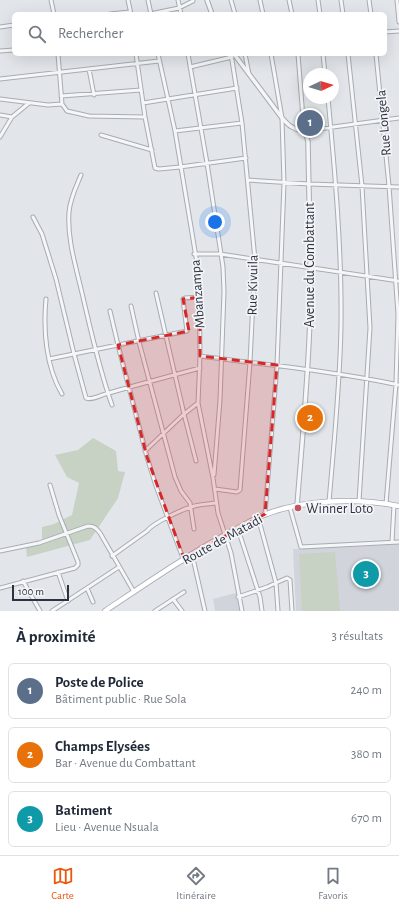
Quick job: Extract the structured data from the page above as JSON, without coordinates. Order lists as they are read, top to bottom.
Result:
{
  "streets": {
    "main road": ["Route de Matadi"],
    "street": [
      "Rue Longela",
      "Avenue du Combattant",
      "Rue Kivuila",
      "Mbanzampa"
    ]
  },
  "crossings": [
    ["Rue Longela", "Route de Matadi"],
    ["Avenue du Combattant", "Route de Matadi"],
    ["Rue Kivuila", "Mbanzampa"],
    ["Mbanzampa", "Route de Matadi"]
  ],
  "places": ["Winner Loto"],
  "scale_bar": "100 m",
  "north": "right",
  "page": {
    "search": "Rechercher",
    "pins": ["1", "2", "3"],
    "scale": "100 m",
    "heading": ["À proximité", "3 résultats"],
    "list": [
      {
        "mark": "1",
        "name": "Poste de Police",
        "note": "Bâtiment public · Rue Sola",
        "value": "240 m"
      },
      {
        "mark": "2",
        "name": "Champs Elysées",
        "note": "Bar · Avenue du Combattant",
        "value": "380 m"
      },
      {
        "mark": "3",
        "name": "Batiment",
        "note": "Lieu · Avenue Nsuala",
        "value": "670 m"
      }
    ],
    "nav": ["Carte", "Itinéraire", "Favoris"]
  }
}
